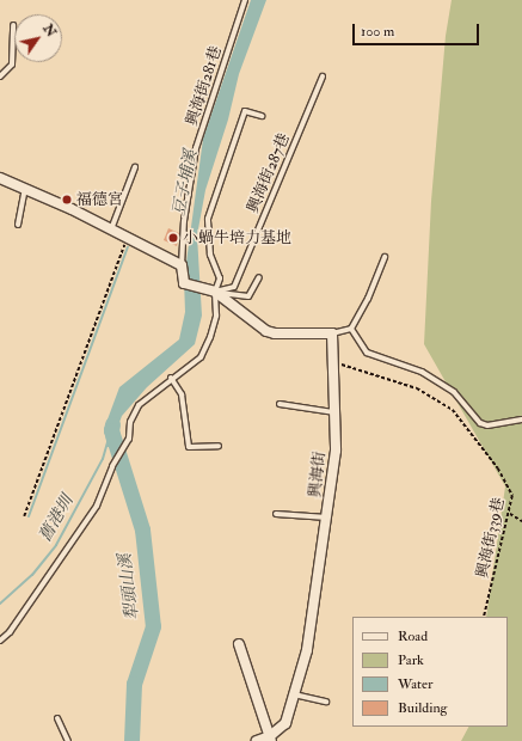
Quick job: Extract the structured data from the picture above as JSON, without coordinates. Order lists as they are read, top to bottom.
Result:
{
  "streets": {
    "street": ["興海街"],
    "lane": ["興海街281巷", "興海街287巷"],
    "path": ["興海街339巷"]
  },
  "crossings": [
    ["興海街", "興海街339巷"]
  ],
  "water": ["豆子埔溪", "舊港圳", "犁頭山溪"],
  "places": ["福德宮", "小蝸牛培力基地"],
  "legend": [
    "Road",
    "Park",
    "Water",
    "Building"
  ],
  "scale_bar": "100 m",
  "north": "top right"
}
